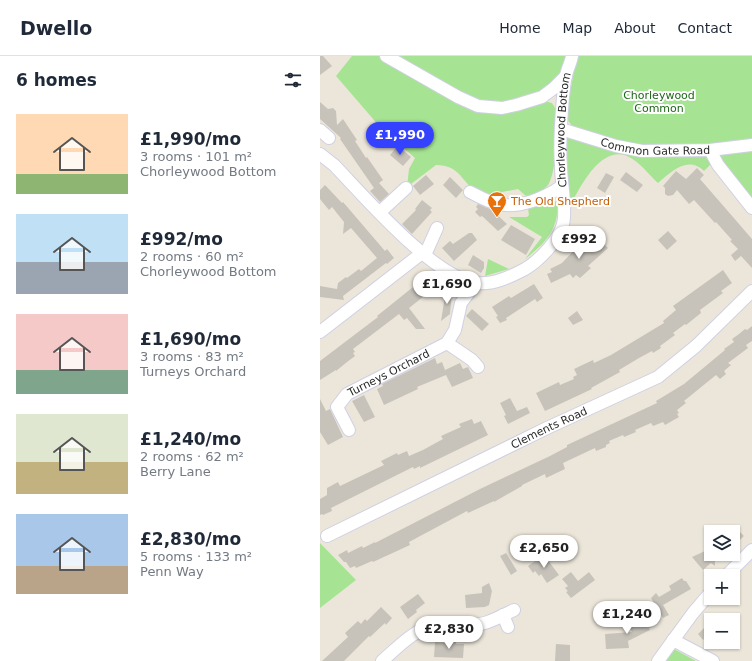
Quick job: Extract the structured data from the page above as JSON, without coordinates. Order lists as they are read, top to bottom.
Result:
{
  "streets": {
    "street": [
      "Chorleywood Bottom",
      "Common Gate Road",
      "Turneys Orchard",
      "Clements Road"
    ]
  },
  "crossings": [
    ["Chorleywood Bottom", "Common Gate Road"]
  ],
  "parks": ["Chorleywood Common"],
  "places": {
    "bar": ["The Old Shepherd"]
  },
  "page": {
    "header": "Dwello",
    "nav": [
      "Home",
      "Map",
      "About",
      "Contact"
    ],
    "heading": "6 homes",
    "list": [
      {
        "name": "£1,990/mo",
        "note": "3 rooms · 101 m² · Chorleywood Bottom"
      },
      {
        "name": "£992/mo",
        "note": "2 rooms · 60 m² · Chorleywood Bottom"
      },
      {
        "name": "£1,690/mo",
        "note": "3 rooms · 83 m² · Turneys Orchard"
      },
      {
        "name": "£1,240/mo",
        "note": "2 rooms · 62 m² · Berry Lane"
      },
      {
        "name": "£2,830/mo",
        "note": "5 rooms · 133 m² · Penn Way"
      }
    ],
    "price": [
      "£1,990",
      "£992",
      "£1,690",
      "£2,650",
      "£1,240",
      "£2,830"
    ],
    "map_buttons": ["+", "−"]
  }
}
